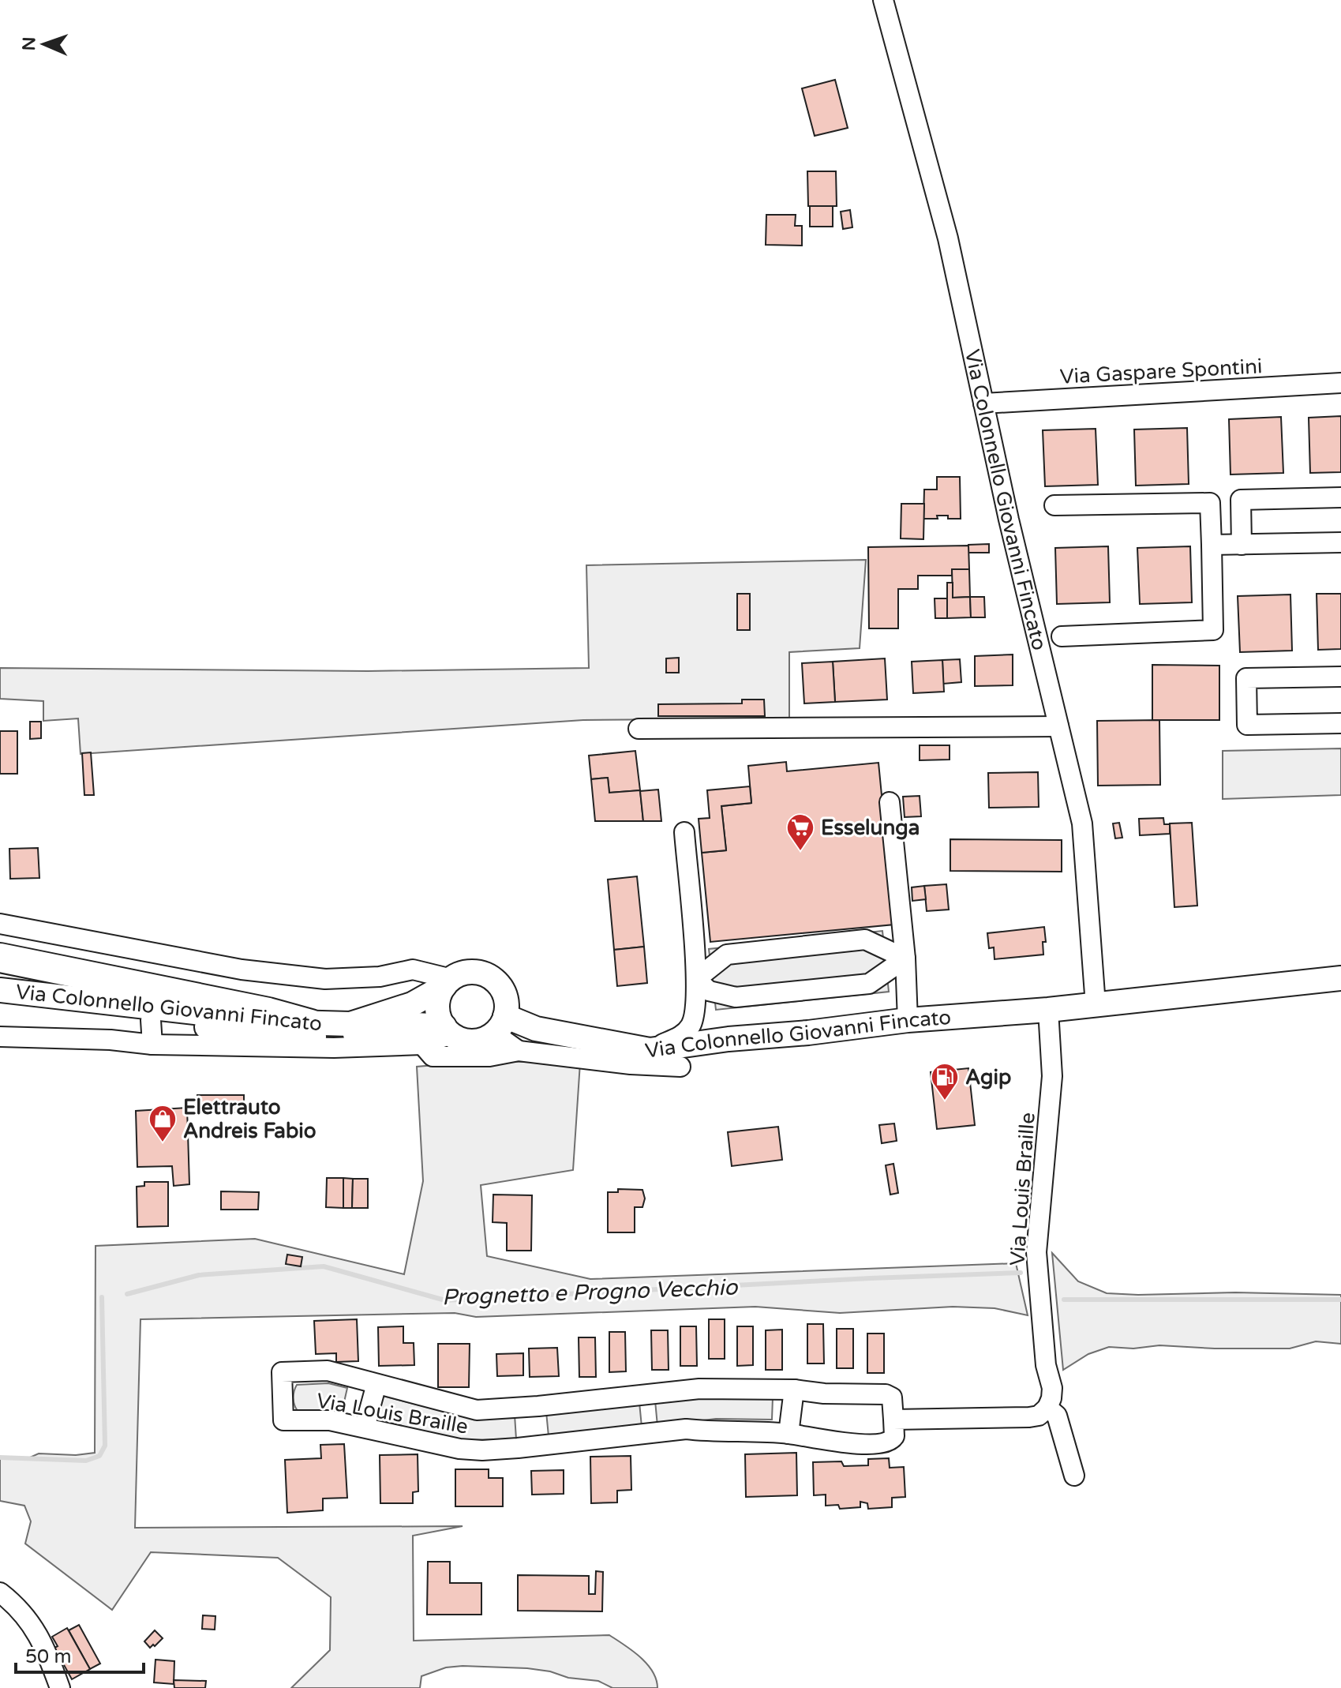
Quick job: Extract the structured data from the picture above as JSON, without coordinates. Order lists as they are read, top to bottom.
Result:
{
  "streets": {
    "main road": ["Via Colonnello Giovanni Fincato"],
    "street": ["Via Gaspare Spontini", "Via Louis Braille"]
  },
  "crossings": [
    ["Via Gaspare Spontini", "Via Colonnello Giovanni Fincato"],
    ["Via Colonnello Giovanni Fincato", "Via Louis Braille"]
  ],
  "water": ["Prognetto e Progno Vecchio"],
  "places": {
    "supermarket": ["Esselunga"],
    "fuel station": ["Agip"],
    "shop": ["Elettrauto Andreis Fabio"]
  },
  "scale_bar": "50 m",
  "north": "left"
}
